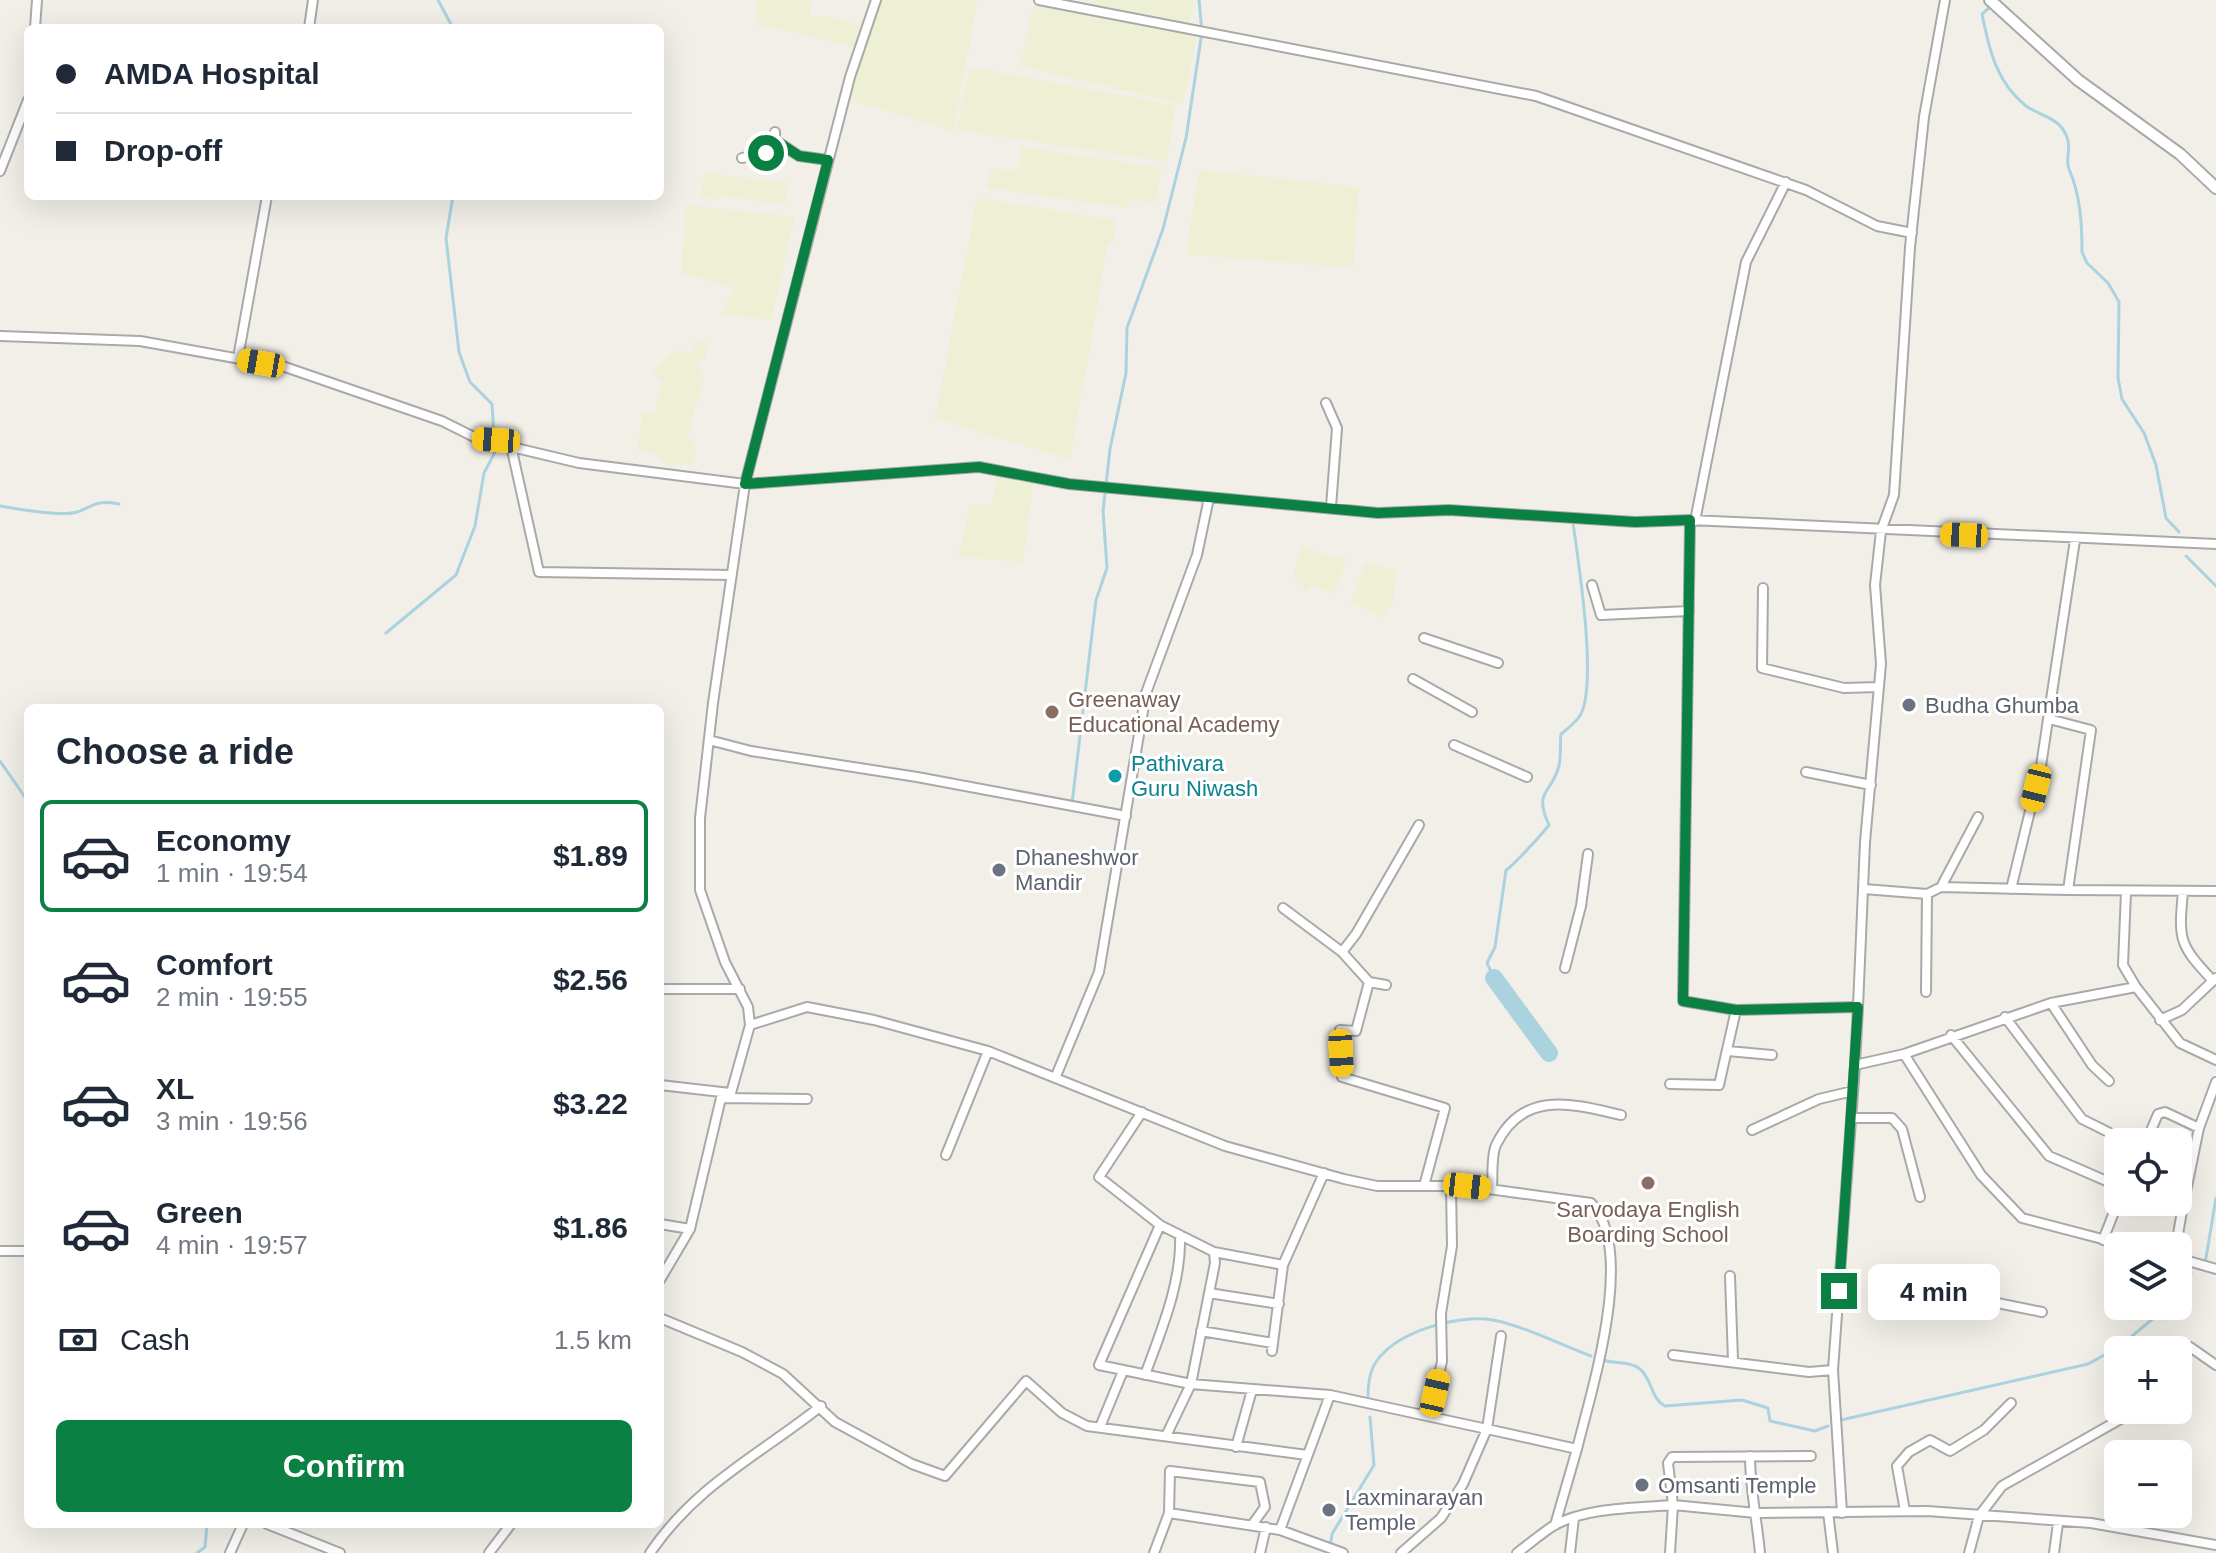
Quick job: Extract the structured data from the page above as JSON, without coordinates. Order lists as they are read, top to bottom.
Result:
{
  "places": [
    "Budha Ghumba",
    "Greenaway Educational Academy",
    "Pathivara Guru Niwash",
    "Dhaneshwor Mandir",
    "Sarvodaya English Boarding School",
    "Omsanti Temple",
    "Laxminarayan Temple"
  ],
  "page": {
    "banner": ["AMDA Hospital", "Drop-off"],
    "heading": "Choose a ride",
    "list": [
      {
        "name": "Economy",
        "note": "1 min · 19:54",
        "value": "$1.89"
      },
      {
        "name": "Comfort",
        "note": "2 min · 19:55",
        "value": "$2.56"
      },
      {
        "name": "XL",
        "note": "3 min · 19:56",
        "value": "$3.22"
      },
      {
        "name": "Green",
        "note": "4 min · 19:57",
        "value": "$1.86"
      }
    ],
    "map_buttons": ["+", "−"],
    "bubble": "4 min",
    "pay": ["Cash", "1.5 km"],
    "buttons": "Confirm"
  }
}
